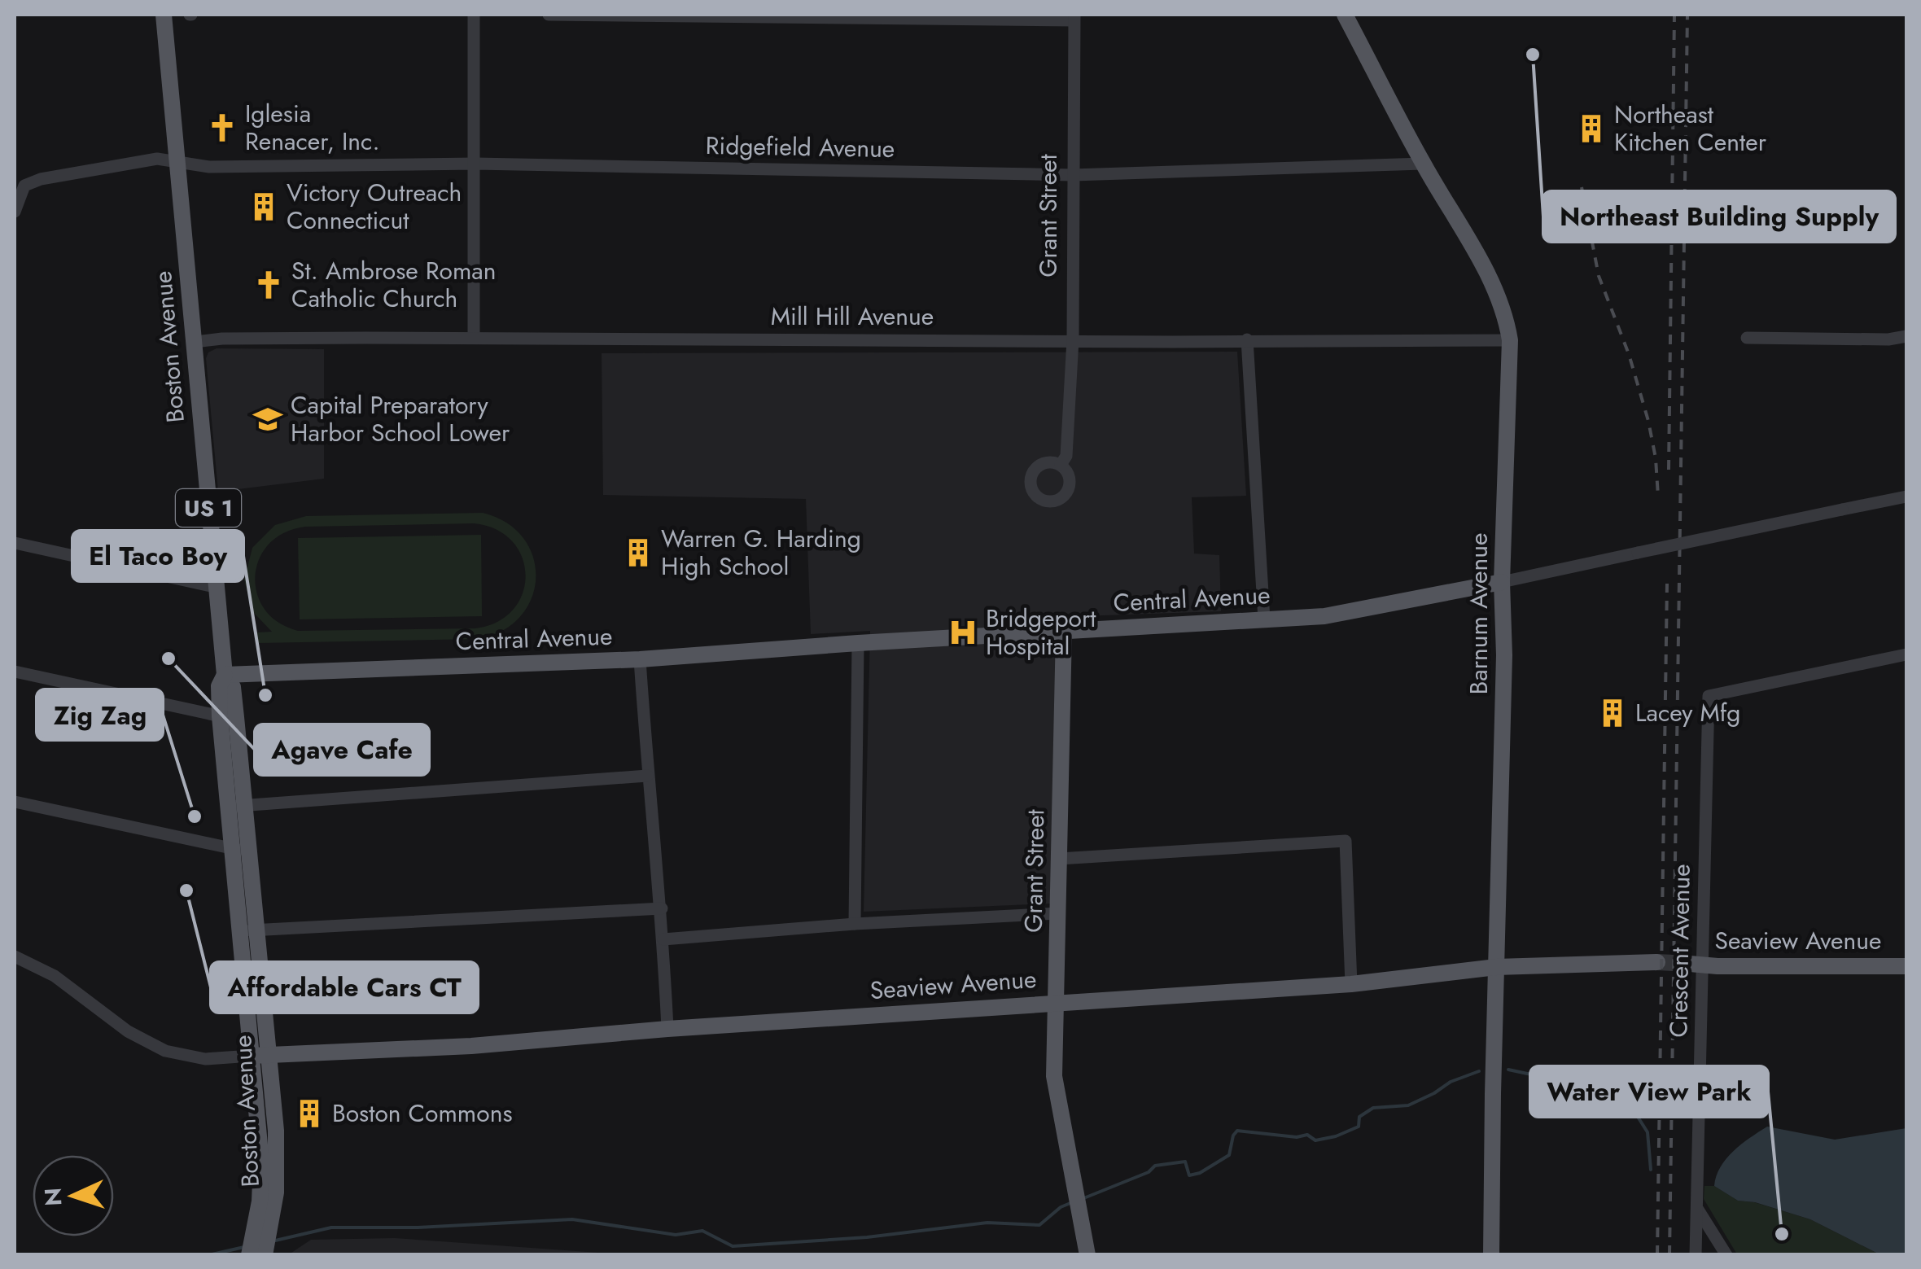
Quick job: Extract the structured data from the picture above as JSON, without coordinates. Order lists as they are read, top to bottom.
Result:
{
  "streets": {
    "main road": [
      "Grant Street",
      "Boston Avenue",
      "US 1",
      "Central Avenue",
      "Barnum Avenue",
      "Seaview Avenue"
    ],
    "street": ["Ridgefield Avenue", "Mill Hill Avenue", "Crescent Avenue"]
  },
  "crossings": [
    ["Ridgefield Avenue", "Grant Street"],
    ["Ridgefield Avenue", "Boston Avenue"],
    ["Ridgefield Avenue", "Barnum Avenue"],
    ["Grant Street", "Mill Hill Avenue"],
    ["Grant Street", "Central Avenue"],
    ["Grant Street", "Seaview Avenue"],
    ["Mill Hill Avenue", "Boston Avenue"],
    ["Mill Hill Avenue", "Barnum Avenue"],
    ["Boston Avenue", "Central Avenue"],
    ["Boston Avenue", "Seaview Avenue"],
    ["Central Avenue", "Barnum Avenue"],
    ["Barnum Avenue", "Seaview Avenue"],
    ["Seaview Avenue", "Crescent Avenue"]
  ],
  "places": {
    "other": [
      "Northeast Building Supply",
      "Agave Cafe",
      "El Taco Boy",
      "Zig Zag",
      "Affordable Cars CT",
      "Water View Park"
    ],
    "church": ["Iglesia Renacer, Inc.", "St. Ambrose Roman Catholic Church"],
    "building": [
      "Northeast Kitchen Center",
      "Victory Outreach Connecticut",
      "Warren G. Harding High School",
      "Lacey Mfg",
      "Boston Commons"
    ],
    "school or university": ["Capital Preparatory Harbor School Lower"],
    "hospital": ["Bridgeport Hospital"]
  },
  "north": "left"
}
